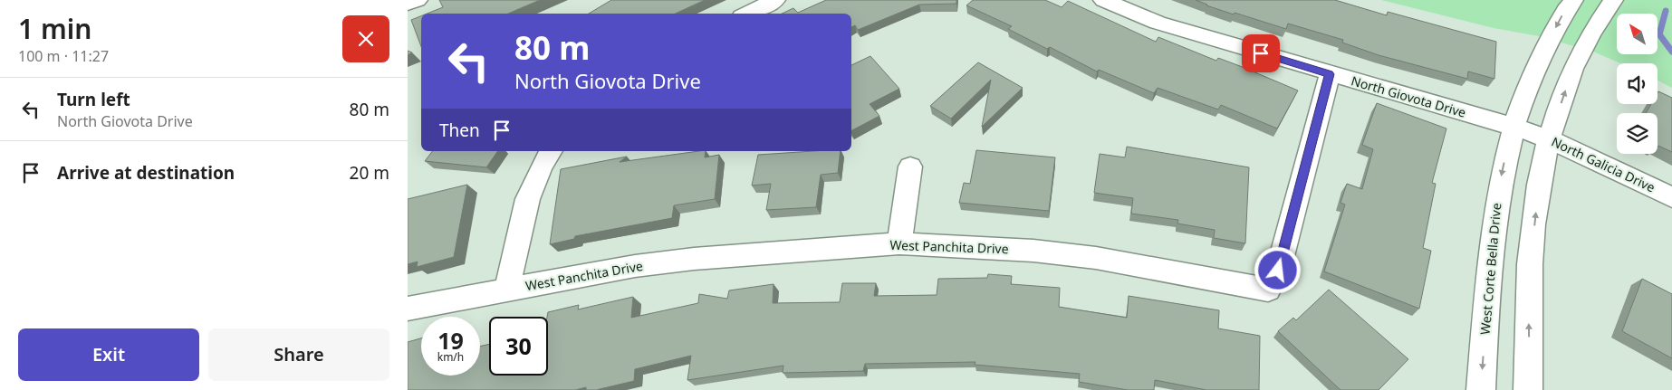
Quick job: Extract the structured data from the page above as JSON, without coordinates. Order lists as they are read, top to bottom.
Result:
{
  "streets": {
    "street": [
      "North Giovota Drive",
      "North Galicia Drive",
      "West Panchita Drive",
      "West Corte Bella Drive"
    ]
  },
  "crossings": [
    ["North Giovota Drive", "North Galicia Drive"],
    ["North Giovota Drive", "West Panchita Drive"],
    ["North Giovota Drive", "West Corte Bella Drive"],
    ["North Galicia Drive", "West Corte Bella Drive"]
  ],
  "north": "top left",
  "page": {
    "heading": ["1 min", "100 m · 11:27"],
    "turn": ["80 m", "North Giovota Drive"],
    "list": [
      {
        "name": "Turn left",
        "note": "North Giovota Drive",
        "value": "80 m"
      },
      {
        "name": "Arrive at destination",
        "value": "20 m"
      }
    ],
    "then": "Then",
    "speed": "19 km/h",
    "limit": "30",
    "buttons": ["Exit", "Share"]
  }
}
